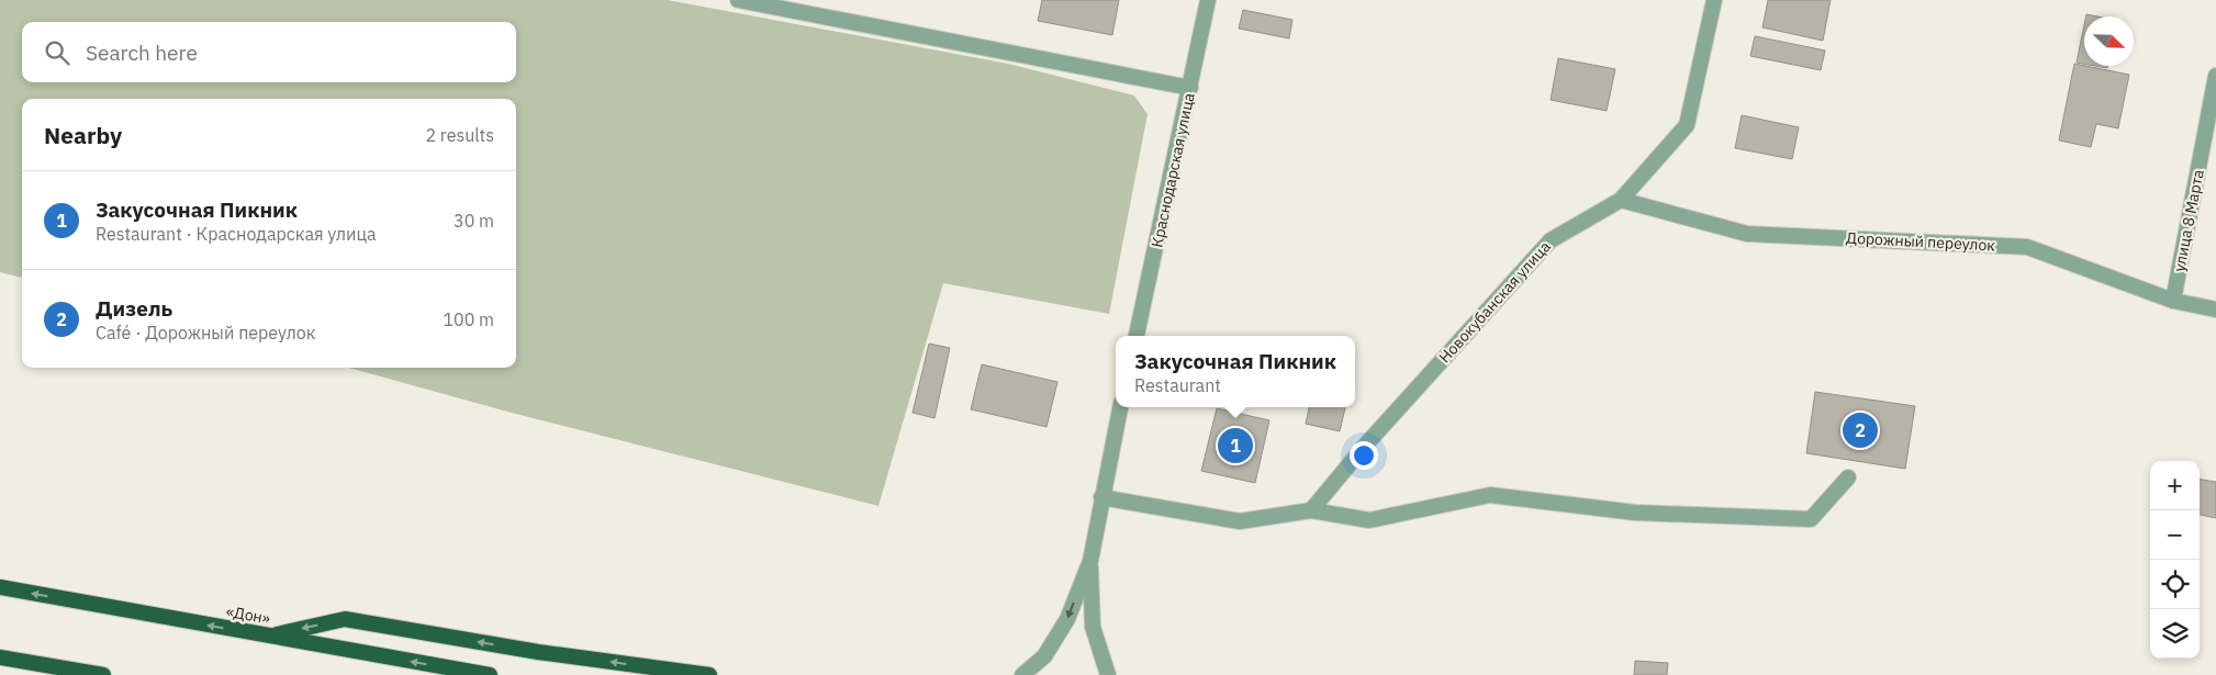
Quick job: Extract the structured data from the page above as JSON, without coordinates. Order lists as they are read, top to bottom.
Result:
{
  "streets": {
    "highway": ["«Дон»"],
    "street": [
      "Краснодарская улица",
      "улица 8 Марта",
      "Дорожный переулок",
      "Новокубанская улица"
    ]
  },
  "crossings": [
    ["улица 8 Марта", "Дорожный переулок"],
    ["Дорожный переулок", "Новокубанская улица"]
  ],
  "north": "bottom right",
  "page": {
    "search": "Search here",
    "heading": ["Nearby", "2 results"],
    "list": [
      {
        "mark": "1",
        "name": "Закусочная Пикник",
        "note": "Restaurant · Краснодарская улица",
        "value": "30 m"
      },
      {
        "mark": "2",
        "name": "Дизель",
        "note": "Café · Дорожный переулок",
        "value": "100 m"
      }
    ],
    "popup": ["Закусочная Пикник", "Restaurant"],
    "pins": ["2", "1"],
    "map_buttons": ["+", "−"]
  }
}
